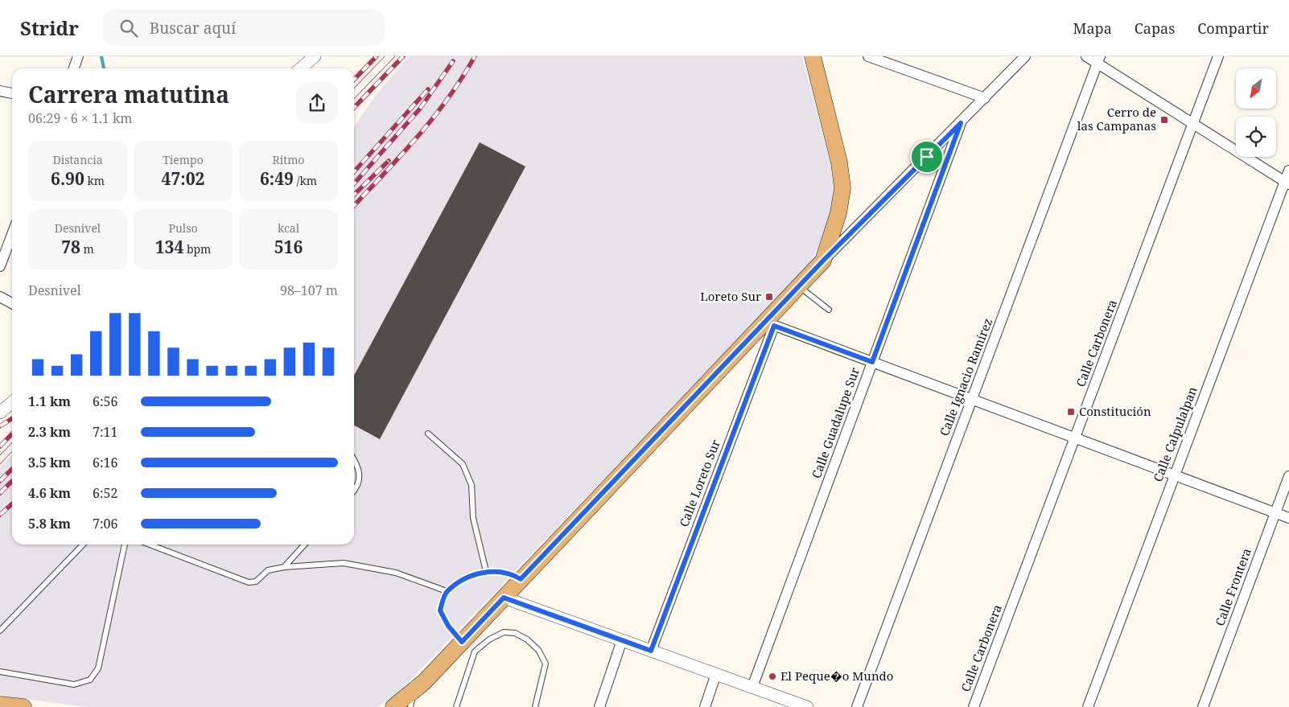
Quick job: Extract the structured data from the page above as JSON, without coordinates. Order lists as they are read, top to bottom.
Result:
{
  "streets": {
    "street": [
      "Calle Carbonera",
      "Calle Ignacio Ramírez",
      "Calle Guadalupe Sur",
      "Calle Calpulalpan",
      "Calle Loreto Sur",
      "Calle Frontera"
    ]
  },
  "places": {
    "transit": ["Cerro de las Campanas", "Loreto Sur", "Constitución"],
    "other": ["El Peque�o Mundo"]
  },
  "north": "bottom left",
  "page": {
    "header": "Stridr",
    "search": "Buscar aquí",
    "nav": ["Mapa", "Capas", "Compartir"],
    "heading": ["Carrera matutina", "06:29 · 6 × 1.1 km"],
    "stats": [
      ["Distancia", "6.90 km"],
      ["Tiempo", "47:02"],
      ["Ritmo", "6:49 /km"],
      ["Desnivel", "78 m"],
      ["Pulso", "134 bpm"],
      ["kcal", "516"]
    ],
    "chart": ["Desnivel", "98–107 m"],
    "list": [
      {
        "name": "1.1 km",
        "note": "6:56"
      },
      {
        "name": "2.3 km",
        "note": "7:11"
      },
      {
        "name": "3.5 km",
        "note": "6:16"
      },
      {
        "name": "4.6 km",
        "note": "6:52"
      },
      {
        "name": "5.8 km",
        "note": "7:06"
      }
    ]
  }
}
